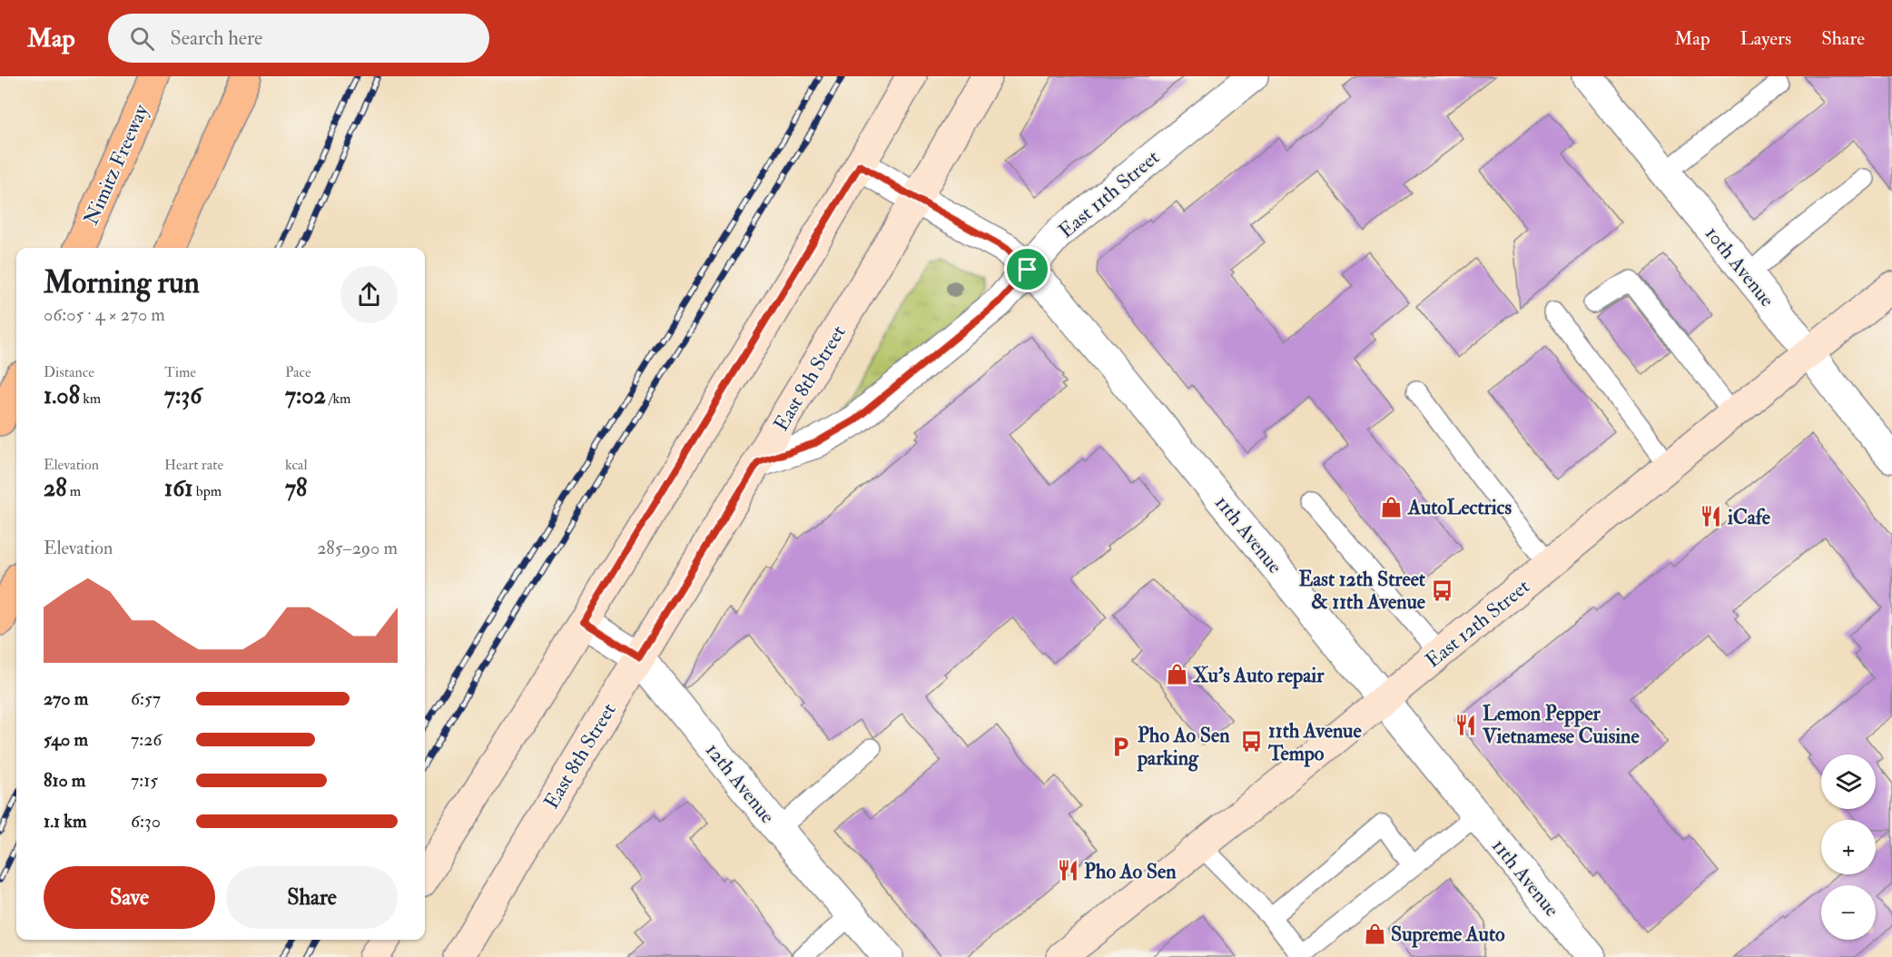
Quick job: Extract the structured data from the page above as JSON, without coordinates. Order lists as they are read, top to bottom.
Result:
{
  "streets": {
    "highway": ["Nimitz Freeway"],
    "main road": ["East 8th Street", "East 12th Street"],
    "street": [
      "East 11th Street",
      "10th Avenue",
      "11th Avenue",
      "12th Avenue"
    ]
  },
  "crossings": [
    ["East 11th Street", "East 8th Street"],
    ["East 11th Street", "11th Avenue"],
    ["10th Avenue", "East 12th Street"],
    ["East 8th Street", "11th Avenue"],
    ["East 8th Street", "12th Avenue"],
    ["11th Avenue", "East 12th Street"]
  ],
  "places": {
    "shop": ["AutoLectrics", "Xu's Auto repair", "Supreme Auto"],
    "restaurant": ["iCafe", "Lemon Pepper Vietnamese Cuisine", "Pho Ao Sen"],
    "bus stop": ["East 12th Street & 11th Avenue", "11th Avenue Tempo"],
    "parking": ["Pho Ao Sen parking"]
  },
  "page": {
    "header": "Map",
    "search": "Search here",
    "nav": ["Map", "Layers", "Share"],
    "heading": ["Morning run", "06:05 · 4 × 270 m"],
    "stats": [
      ["Distance", "1.08 km"],
      ["Time", "7:36"],
      ["Pace", "7:02 /km"],
      ["Elevation", "28 m"],
      ["Heart rate", "161 bpm"],
      ["kcal", "78"]
    ],
    "chart": ["Elevation", "285–290 m"],
    "list": [
      {
        "name": "270 m",
        "note": "6:57"
      },
      {
        "name": "540 m",
        "note": "7:26"
      },
      {
        "name": "810 m",
        "note": "7:15"
      },
      {
        "name": "1.1 km",
        "note": "6:30"
      }
    ],
    "map_buttons": ["+", "−"],
    "buttons": ["Save", "Share"]
  }
}
